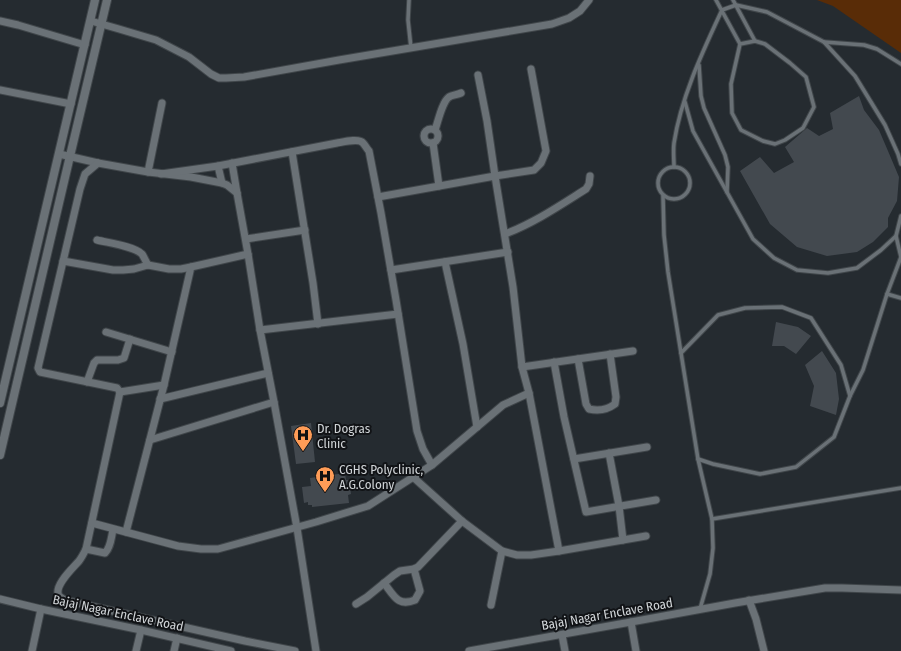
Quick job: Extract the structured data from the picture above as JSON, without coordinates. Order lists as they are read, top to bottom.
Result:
{
  "streets": {
    "street": ["Bajaj Nagar Enclave Road"]
  },
  "places": {
    "hospital": ["Dr. Dogras Clinic", "CGHS Polyclinic, A.G.Colony"]
  }
}
